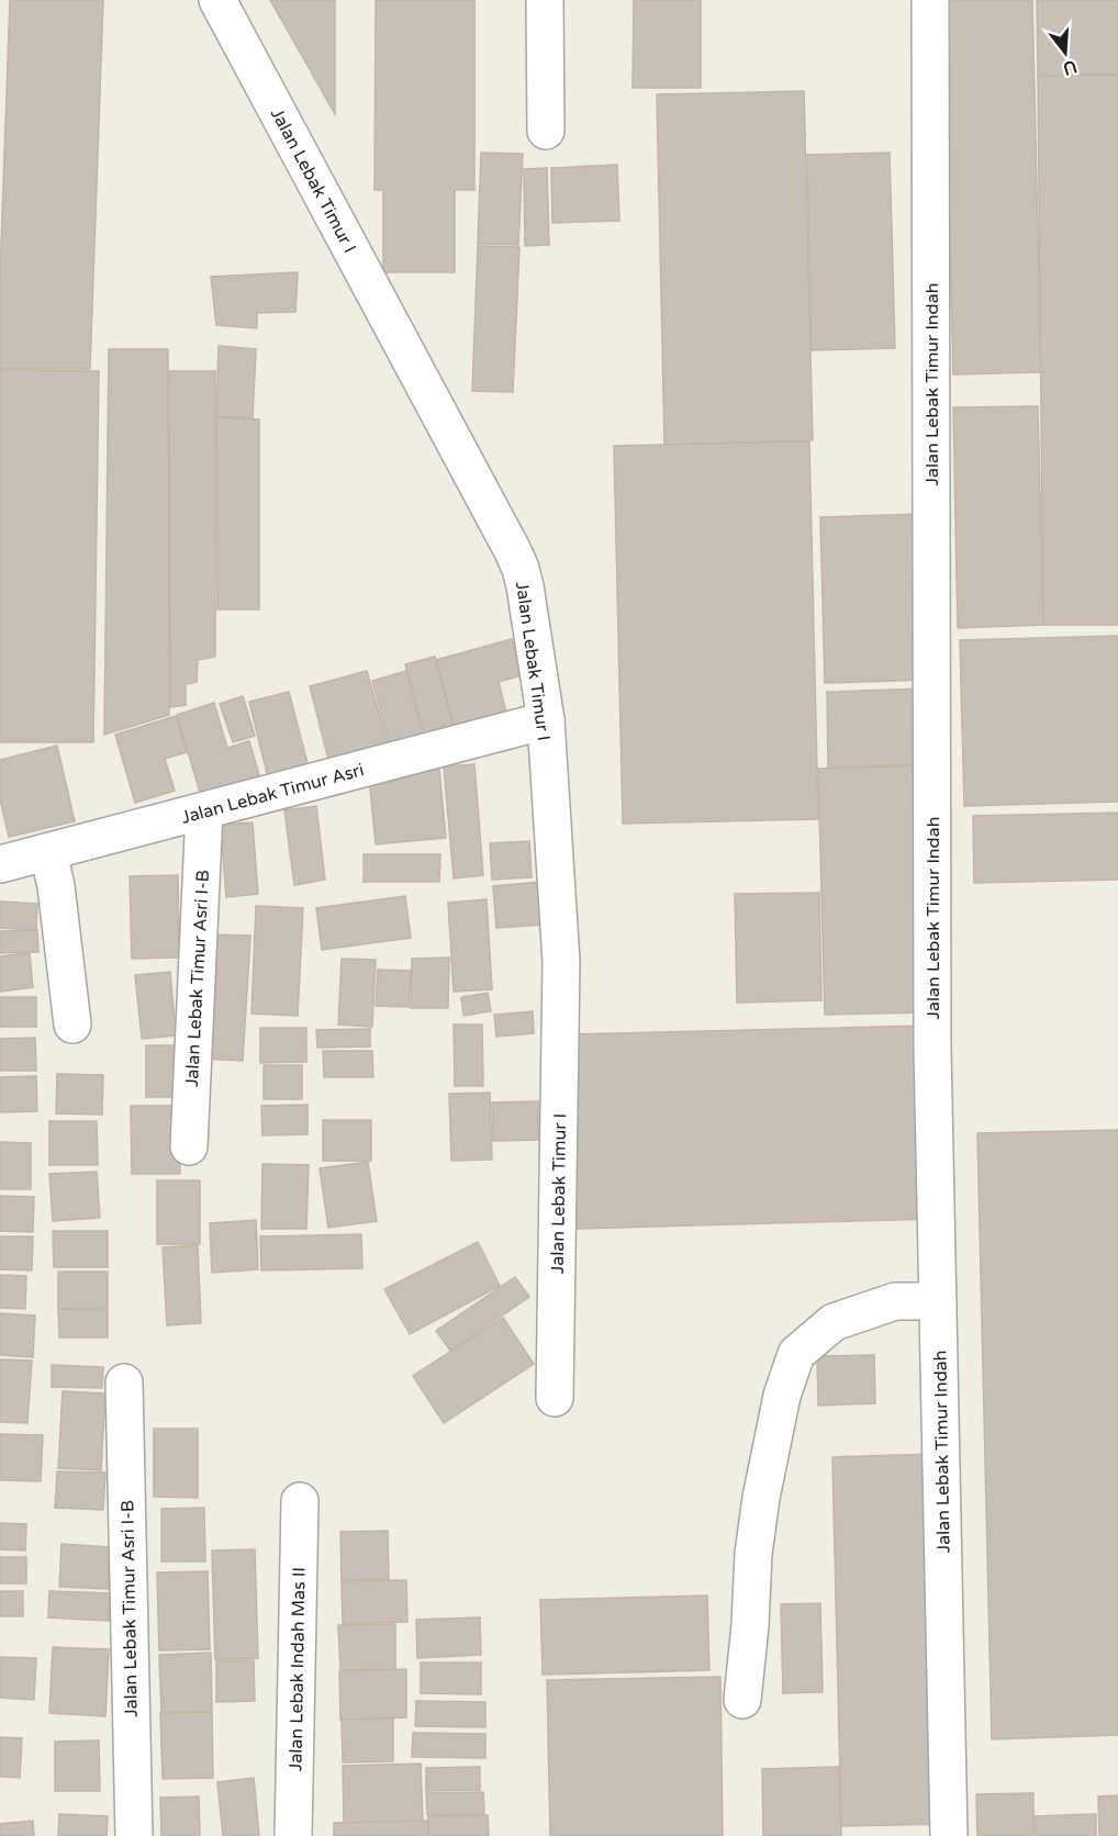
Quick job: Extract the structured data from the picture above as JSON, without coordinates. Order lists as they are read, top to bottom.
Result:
{
  "streets": {
    "street": [
      "Jalan Lebak Timur I",
      "Jalan Lebak Timur Indah",
      "Jalan Lebak Timur Asri",
      "Jalan Lebak Timur Asri I-B",
      "Jalan Lebak Indah Mas II"
    ]
  },
  "crossings": [
    ["Jalan Lebak Timur I", "Jalan Lebak Timur Asri"],
    ["Jalan Lebak Timur Asri", "Jalan Lebak Timur Asri I-B"]
  ],
  "north": "bottom"
}
